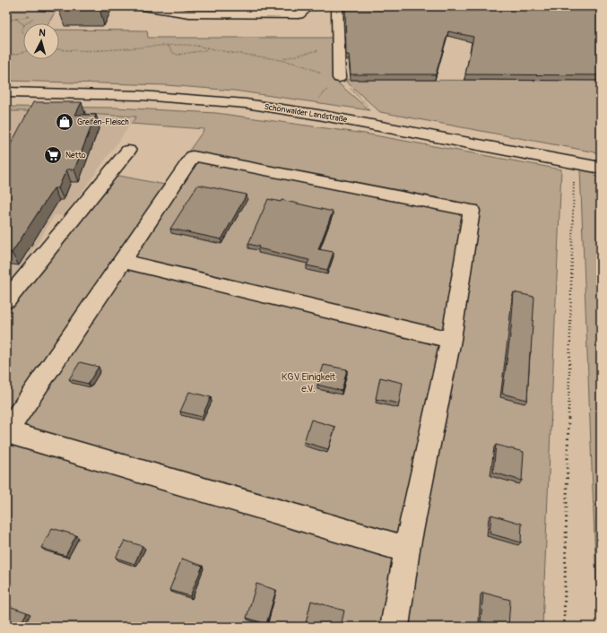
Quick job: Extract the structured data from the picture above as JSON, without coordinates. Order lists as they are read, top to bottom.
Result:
{
  "streets": {
    "main road": ["Schönwalder Landstraße"]
  },
  "parks": ["KGV Einigkeit e.V."],
  "places": {
    "shop": ["Greifen-Fleisch"],
    "supermarket": ["Netto"]
  },
  "north": "top"
}
